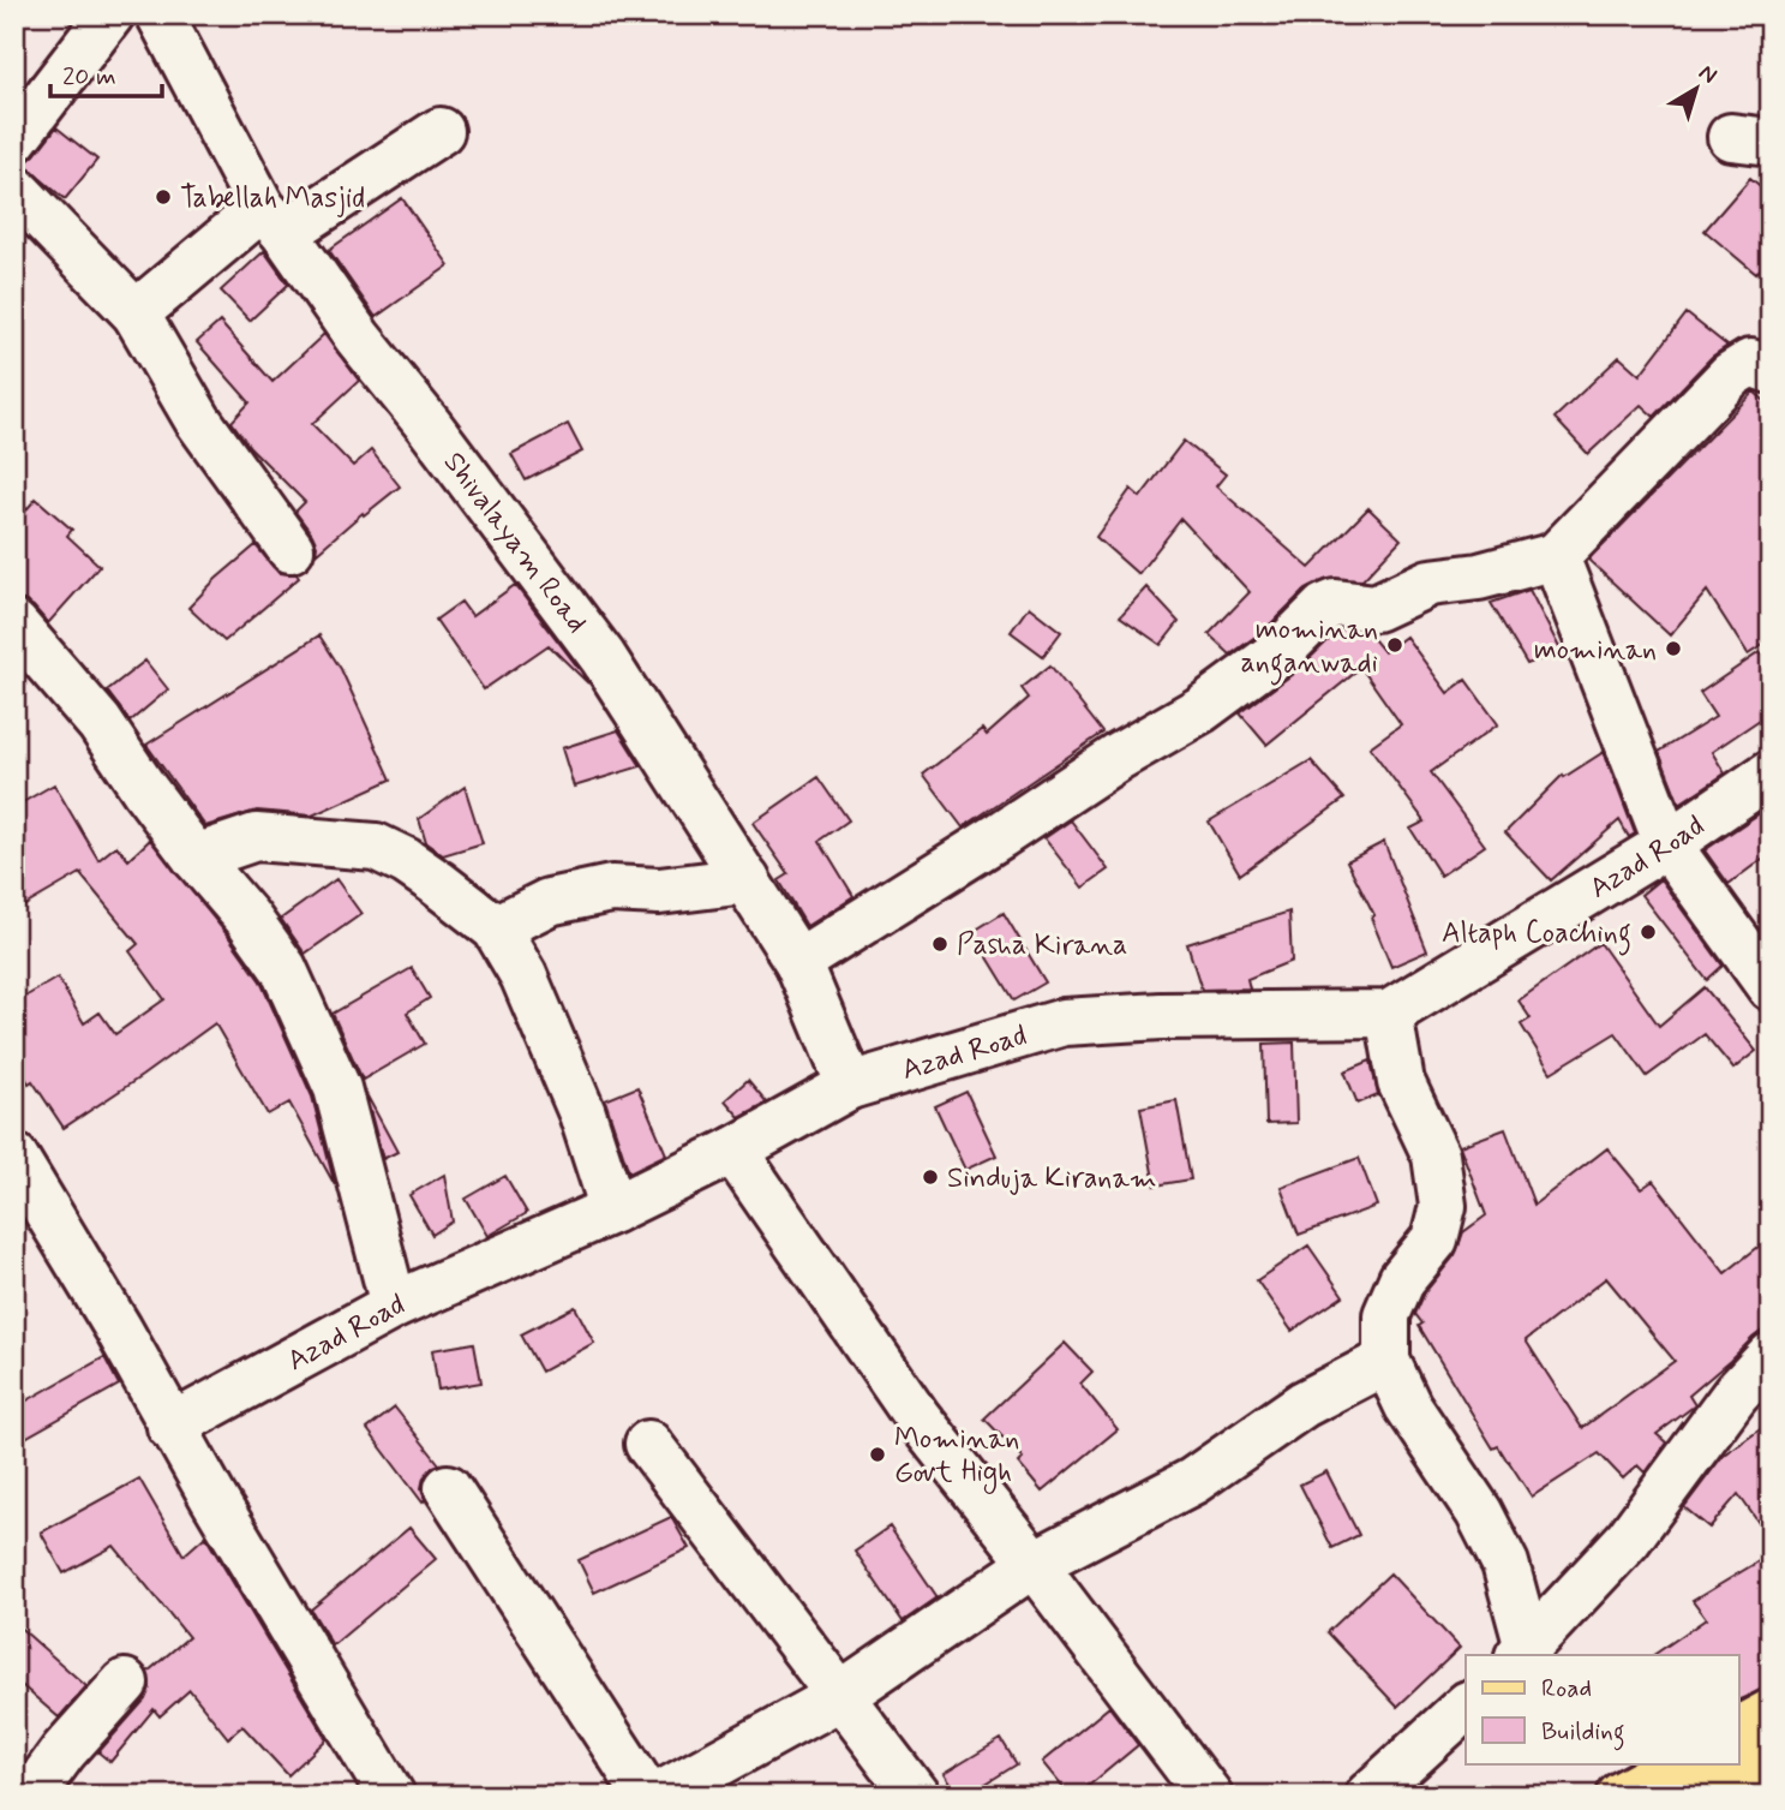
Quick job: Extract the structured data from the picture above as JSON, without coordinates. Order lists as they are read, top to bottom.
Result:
{
  "streets": {
    "street": ["Shivalayam Road", "Azad Road"]
  },
  "crossings": [
    ["Shivalayam Road", "Azad Road"]
  ],
  "places": [
    "Tabellah Masjid",
    "mominan anganwadi",
    "mominan",
    "Altaph Coaching",
    "Pasha Kirana",
    "Sinduja Kiranam",
    "Mominan Govt High"
  ],
  "legend": ["Road", "Building"],
  "scale_bar": "20 m",
  "north": "top right"
}
